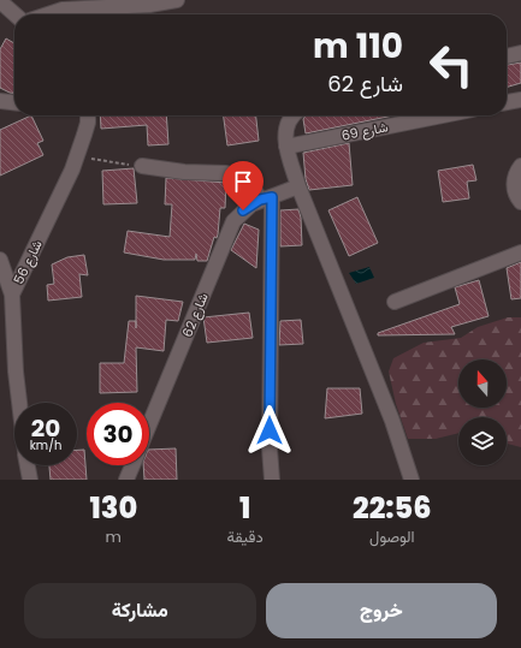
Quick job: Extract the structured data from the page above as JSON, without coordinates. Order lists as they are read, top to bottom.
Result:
{
  "streets": {
    "street": ["شارع 69", "شارع 56", "شارع 62"]
  },
  "north": "top",
  "page": {
    "turn": ["110 m", "شارع 62"],
    "speed": "20 km/h",
    "limit": "30",
    "eta": [
      "22:56",
      "الوصول",
      "1",
      "دقيقة",
      "130",
      "m"
    ],
    "buttons": ["خروج", "مشاركة"]
  }
}
